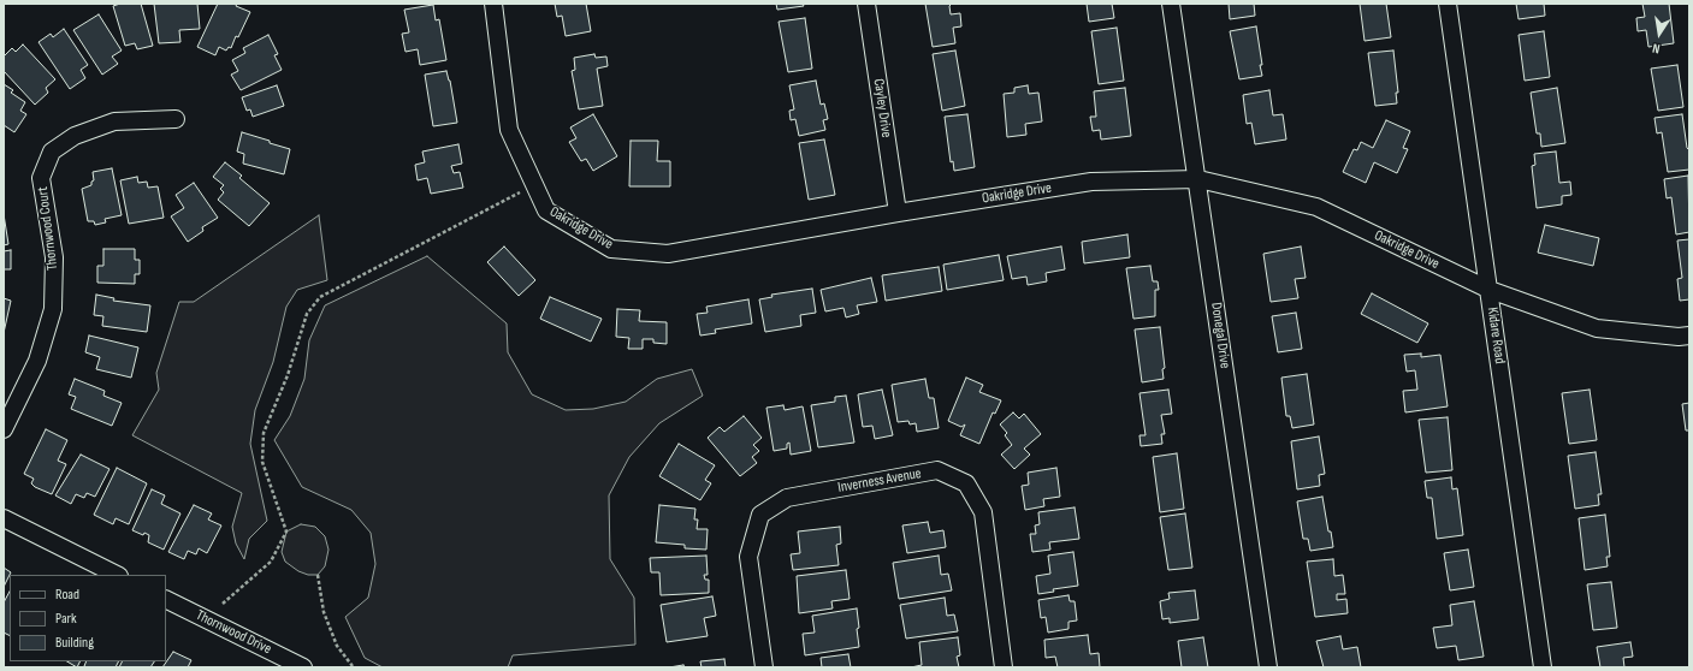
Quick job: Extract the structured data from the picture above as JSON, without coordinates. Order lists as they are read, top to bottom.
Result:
{
  "streets": {
    "street": [
      "Cayley Drive",
      "Oakridge Drive",
      "Thornwood Court",
      "Donegal Drive",
      "Kidare Road",
      "Inverness Avenue",
      "Thornwood Drive"
    ]
  },
  "crossings": [
    ["Cayley Drive", "Oakridge Drive"],
    ["Oakridge Drive", "Donegal Drive"],
    ["Oakridge Drive", "Kidare Road"]
  ],
  "legend": ["Road", "Park", "Building"],
  "north": "bottom"
}
